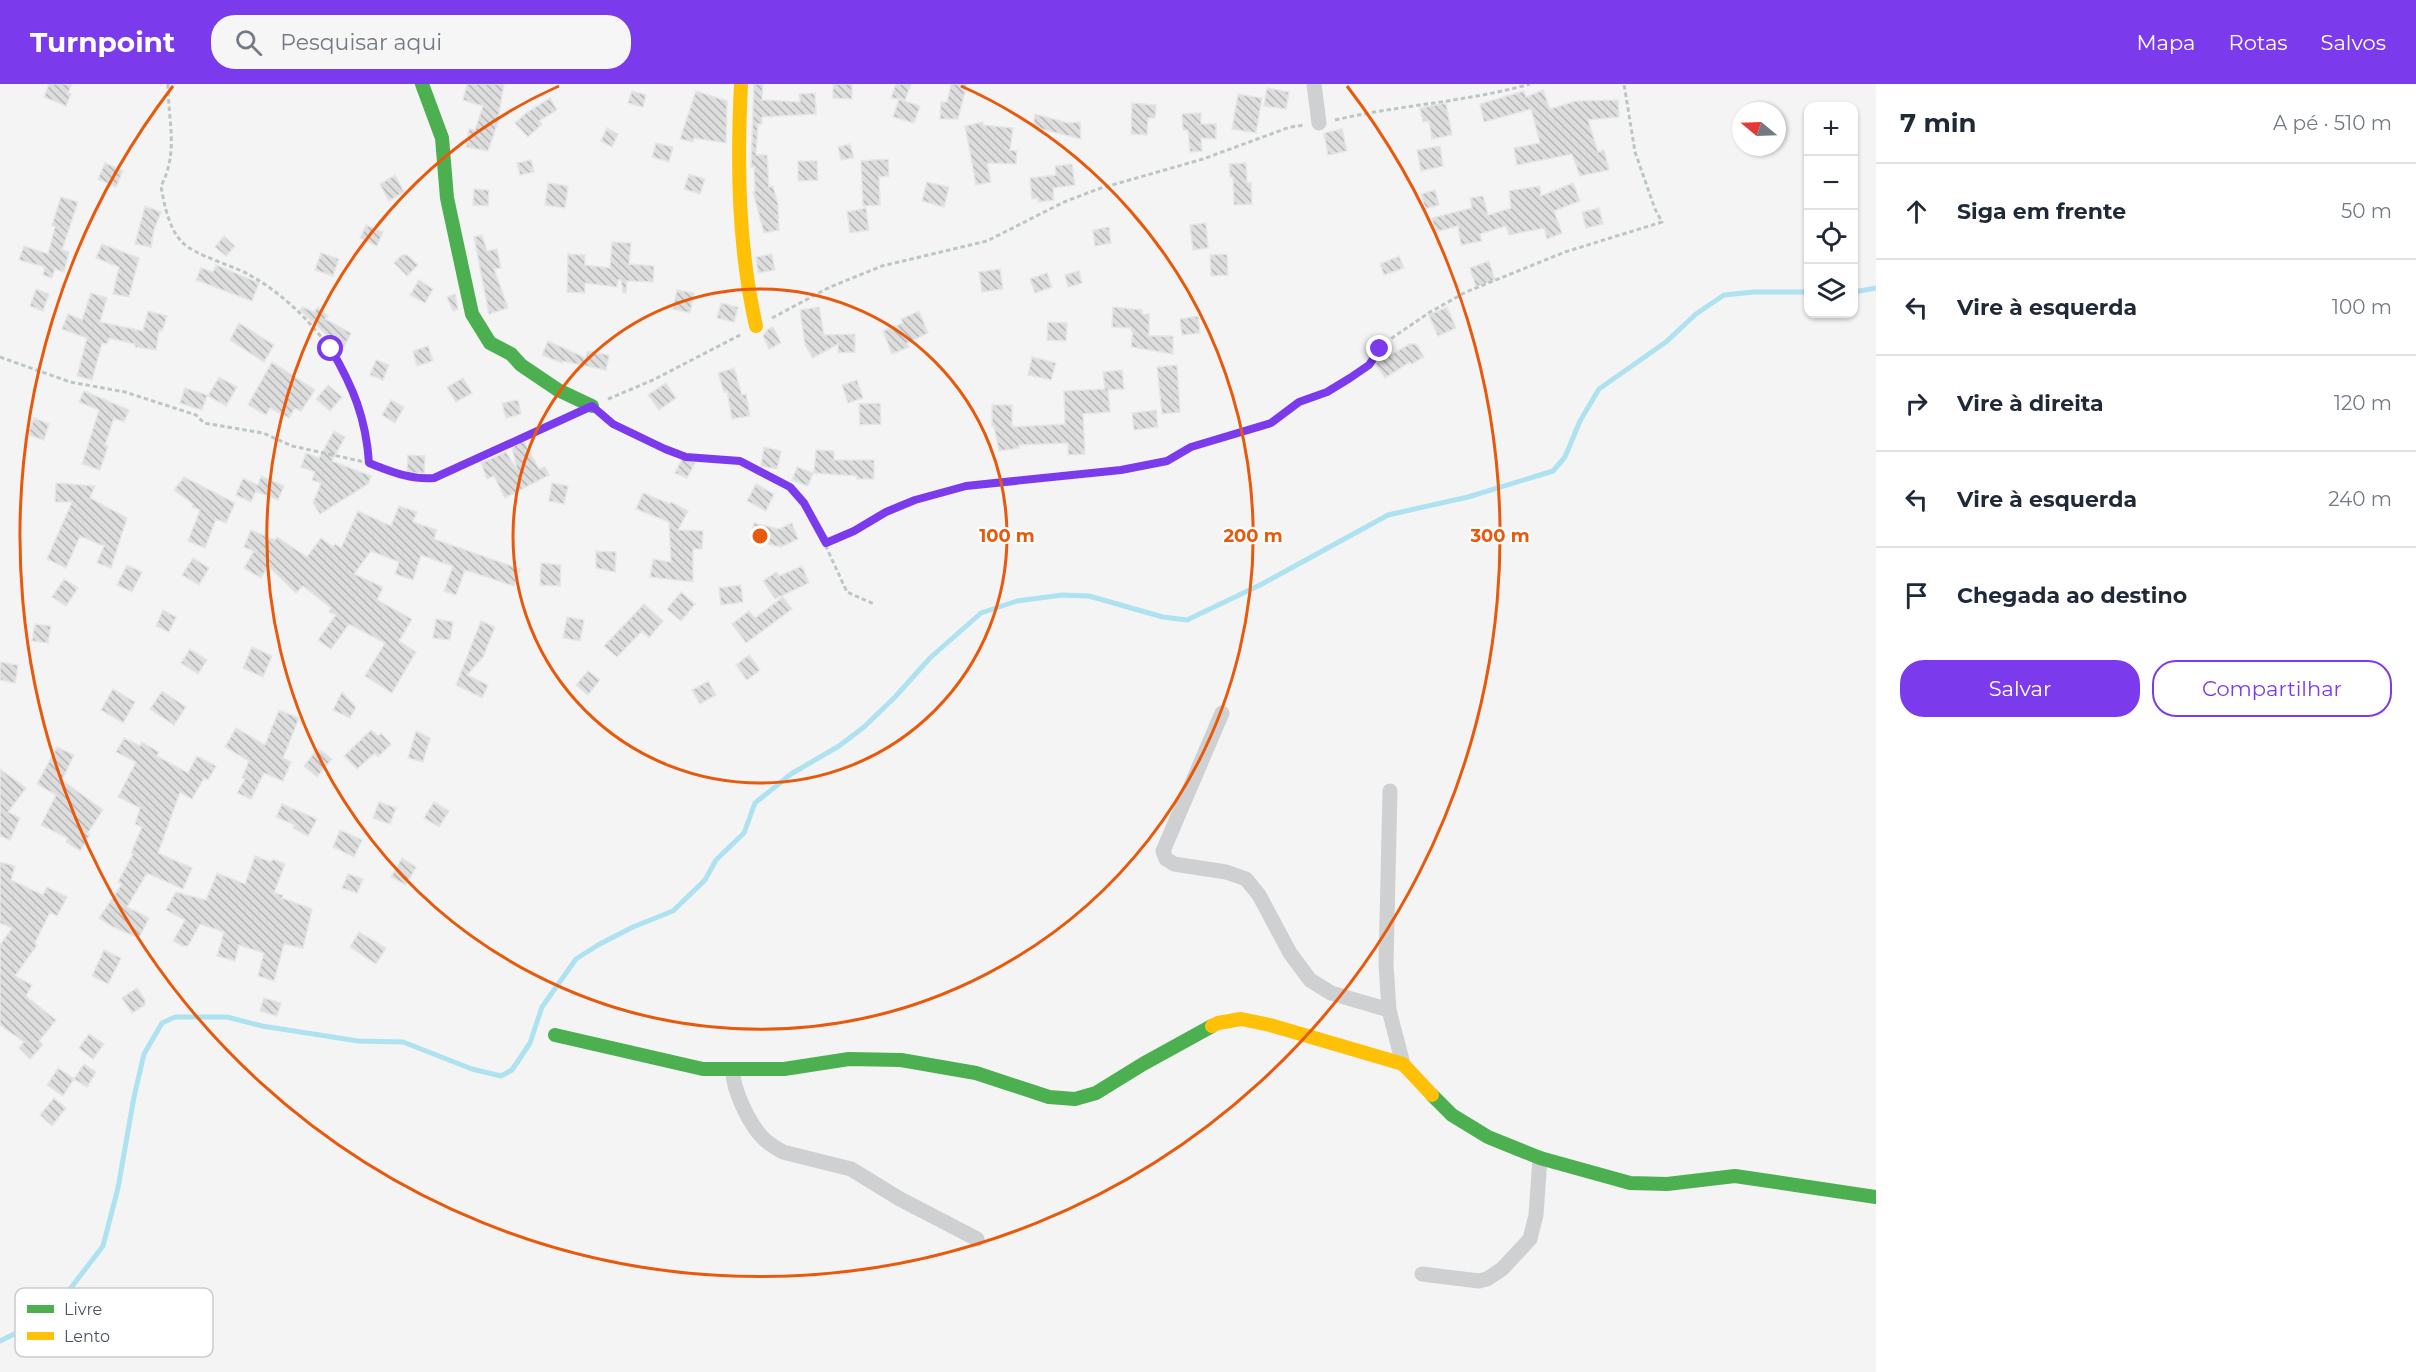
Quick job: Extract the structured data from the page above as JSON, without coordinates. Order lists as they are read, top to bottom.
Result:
{
  "legend": ["Livre", "Lento"],
  "north": "left",
  "page": {
    "header": "Turnpoint",
    "search": "Pesquisar aqui",
    "nav": ["Mapa", "Rotas", "Salvos"],
    "heading": ["7 min", "A pé · 510 m"],
    "map_buttons": ["+", "−"],
    "list": [
      ["Siga em frente", "50 m"],
      ["Vire à esquerda", "100 m"],
      ["Vire à direita", "120 m"],
      ["Vire à esquerda", "240 m"],
      "Chegada ao destino"
    ],
    "buttons": ["Salvar", "Compartilhar"]
  },
  "rings": ["100 m", "200 m", "300 m"]
}
